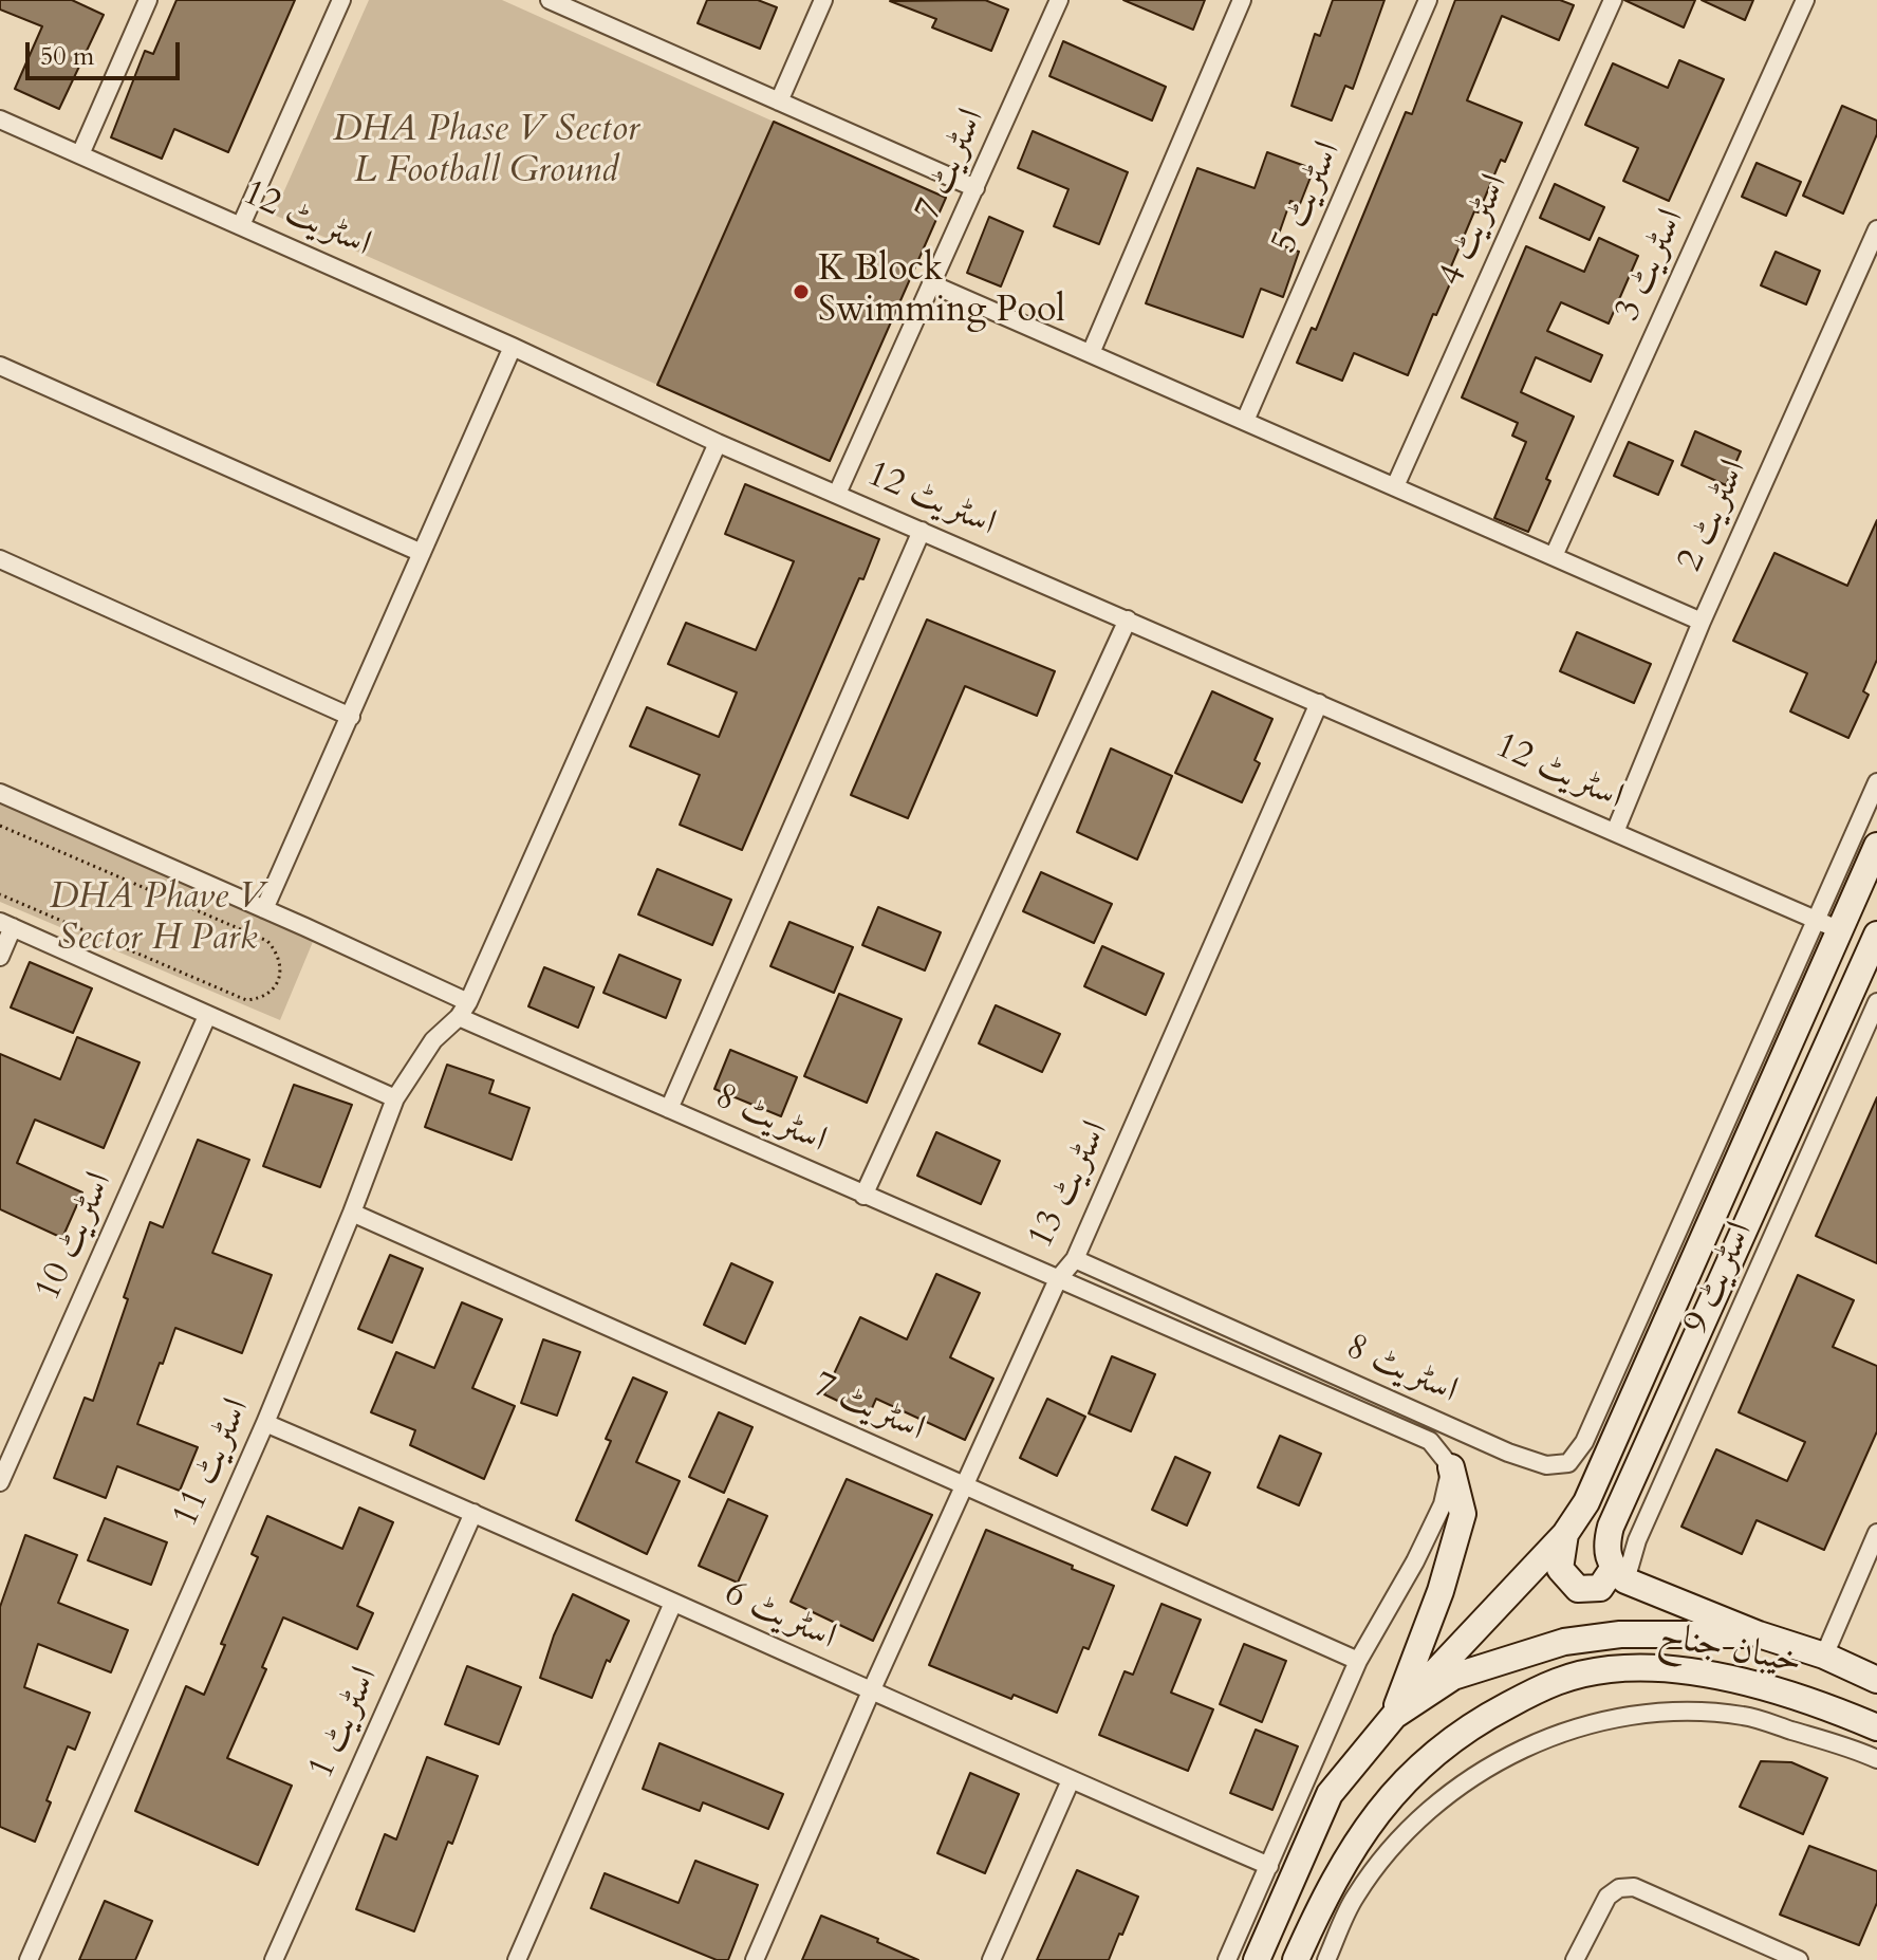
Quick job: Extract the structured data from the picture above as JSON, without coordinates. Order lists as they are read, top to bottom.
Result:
{
  "streets": {
    "main road": ["خیبان جناح"],
    "street": [
      "اسٹریٹ 7",
      "اسٹریٹ 5",
      "اسٹریٹ 12",
      "اسٹریٹ 4",
      "اسٹریٹ 3",
      "اسٹریٹ 2",
      "اسٹریٹ 8",
      "اسٹریٹ 13",
      "اسٹریٹ 10",
      "اسٹریٹ 9",
      "اسٹریٹ 11",
      "اسٹریٹ 6",
      "اسٹریٹ 1"
    ]
  },
  "crossings": [
    ["اسٹریٹ 7", "اسٹریٹ 12"],
    ["اسٹریٹ 7", "اسٹریٹ 13"],
    ["اسٹریٹ 7", "اسٹریٹ 11"],
    ["اسٹریٹ 12", "اسٹریٹ 2"],
    ["اسٹریٹ 12", "اسٹریٹ 8"],
    ["اسٹریٹ 12", "اسٹریٹ 13"],
    ["اسٹریٹ 8", "اسٹریٹ 13"],
    ["اسٹریٹ 8", "اسٹریٹ 11"],
    ["اسٹریٹ 13", "اسٹریٹ 6"],
    ["اسٹریٹ 9", "خیبان جناح"],
    ["اسٹریٹ 11", "اسٹریٹ 6"],
    ["اسٹریٹ 6", "اسٹریٹ 1"]
  ],
  "parks": ["DHA Phase V Sector L Football Ground", "DHA Phave V Sector H Park"],
  "places": ["K Block Swimming Pool"],
  "scale_bar": "50 m"
}
